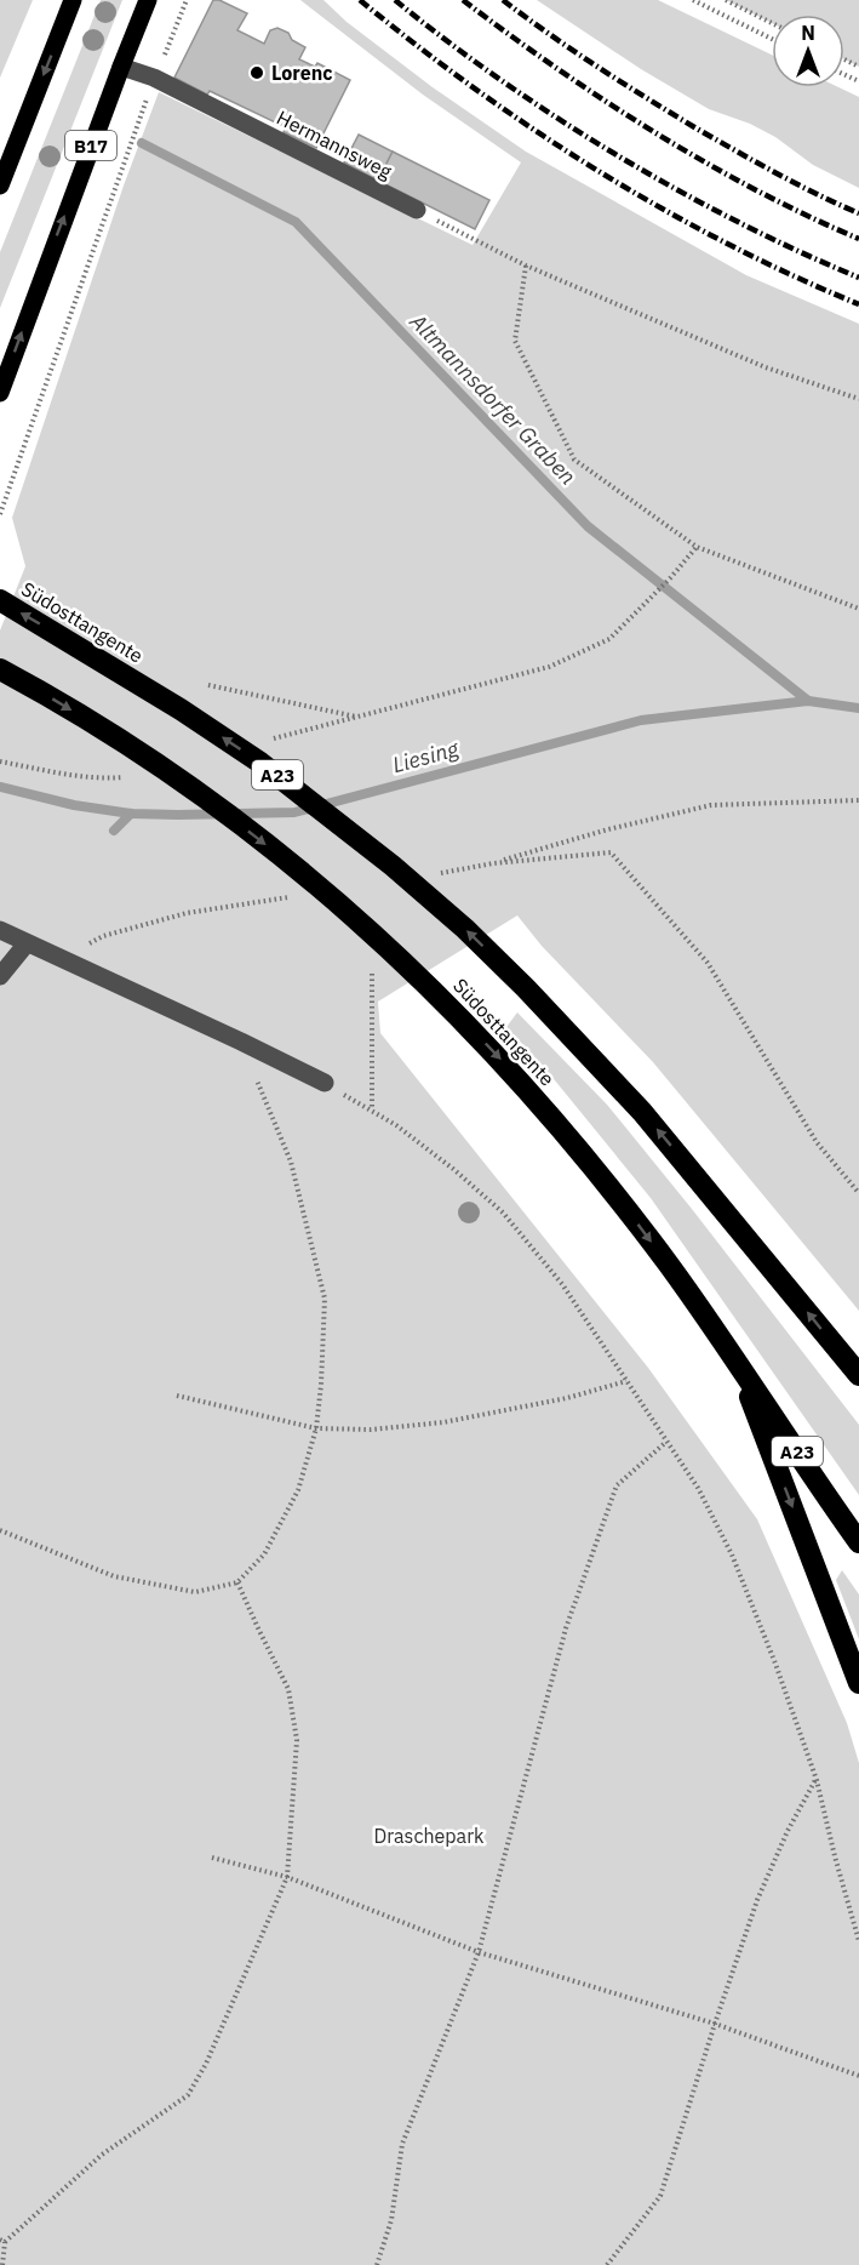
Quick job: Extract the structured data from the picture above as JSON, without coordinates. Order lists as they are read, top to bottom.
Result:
{
  "streets": {
    "highway": ["Südosttangente", "A23"],
    "main road": ["B17"],
    "lane": ["Hermannsweg"]
  },
  "crossings": [
    ["Hermannsweg", "B17"]
  ],
  "water": ["Altmannsdorfer Graben", "Liesing"],
  "parks": ["Draschepark"],
  "places": ["Lorenc"],
  "north": "top"
}
